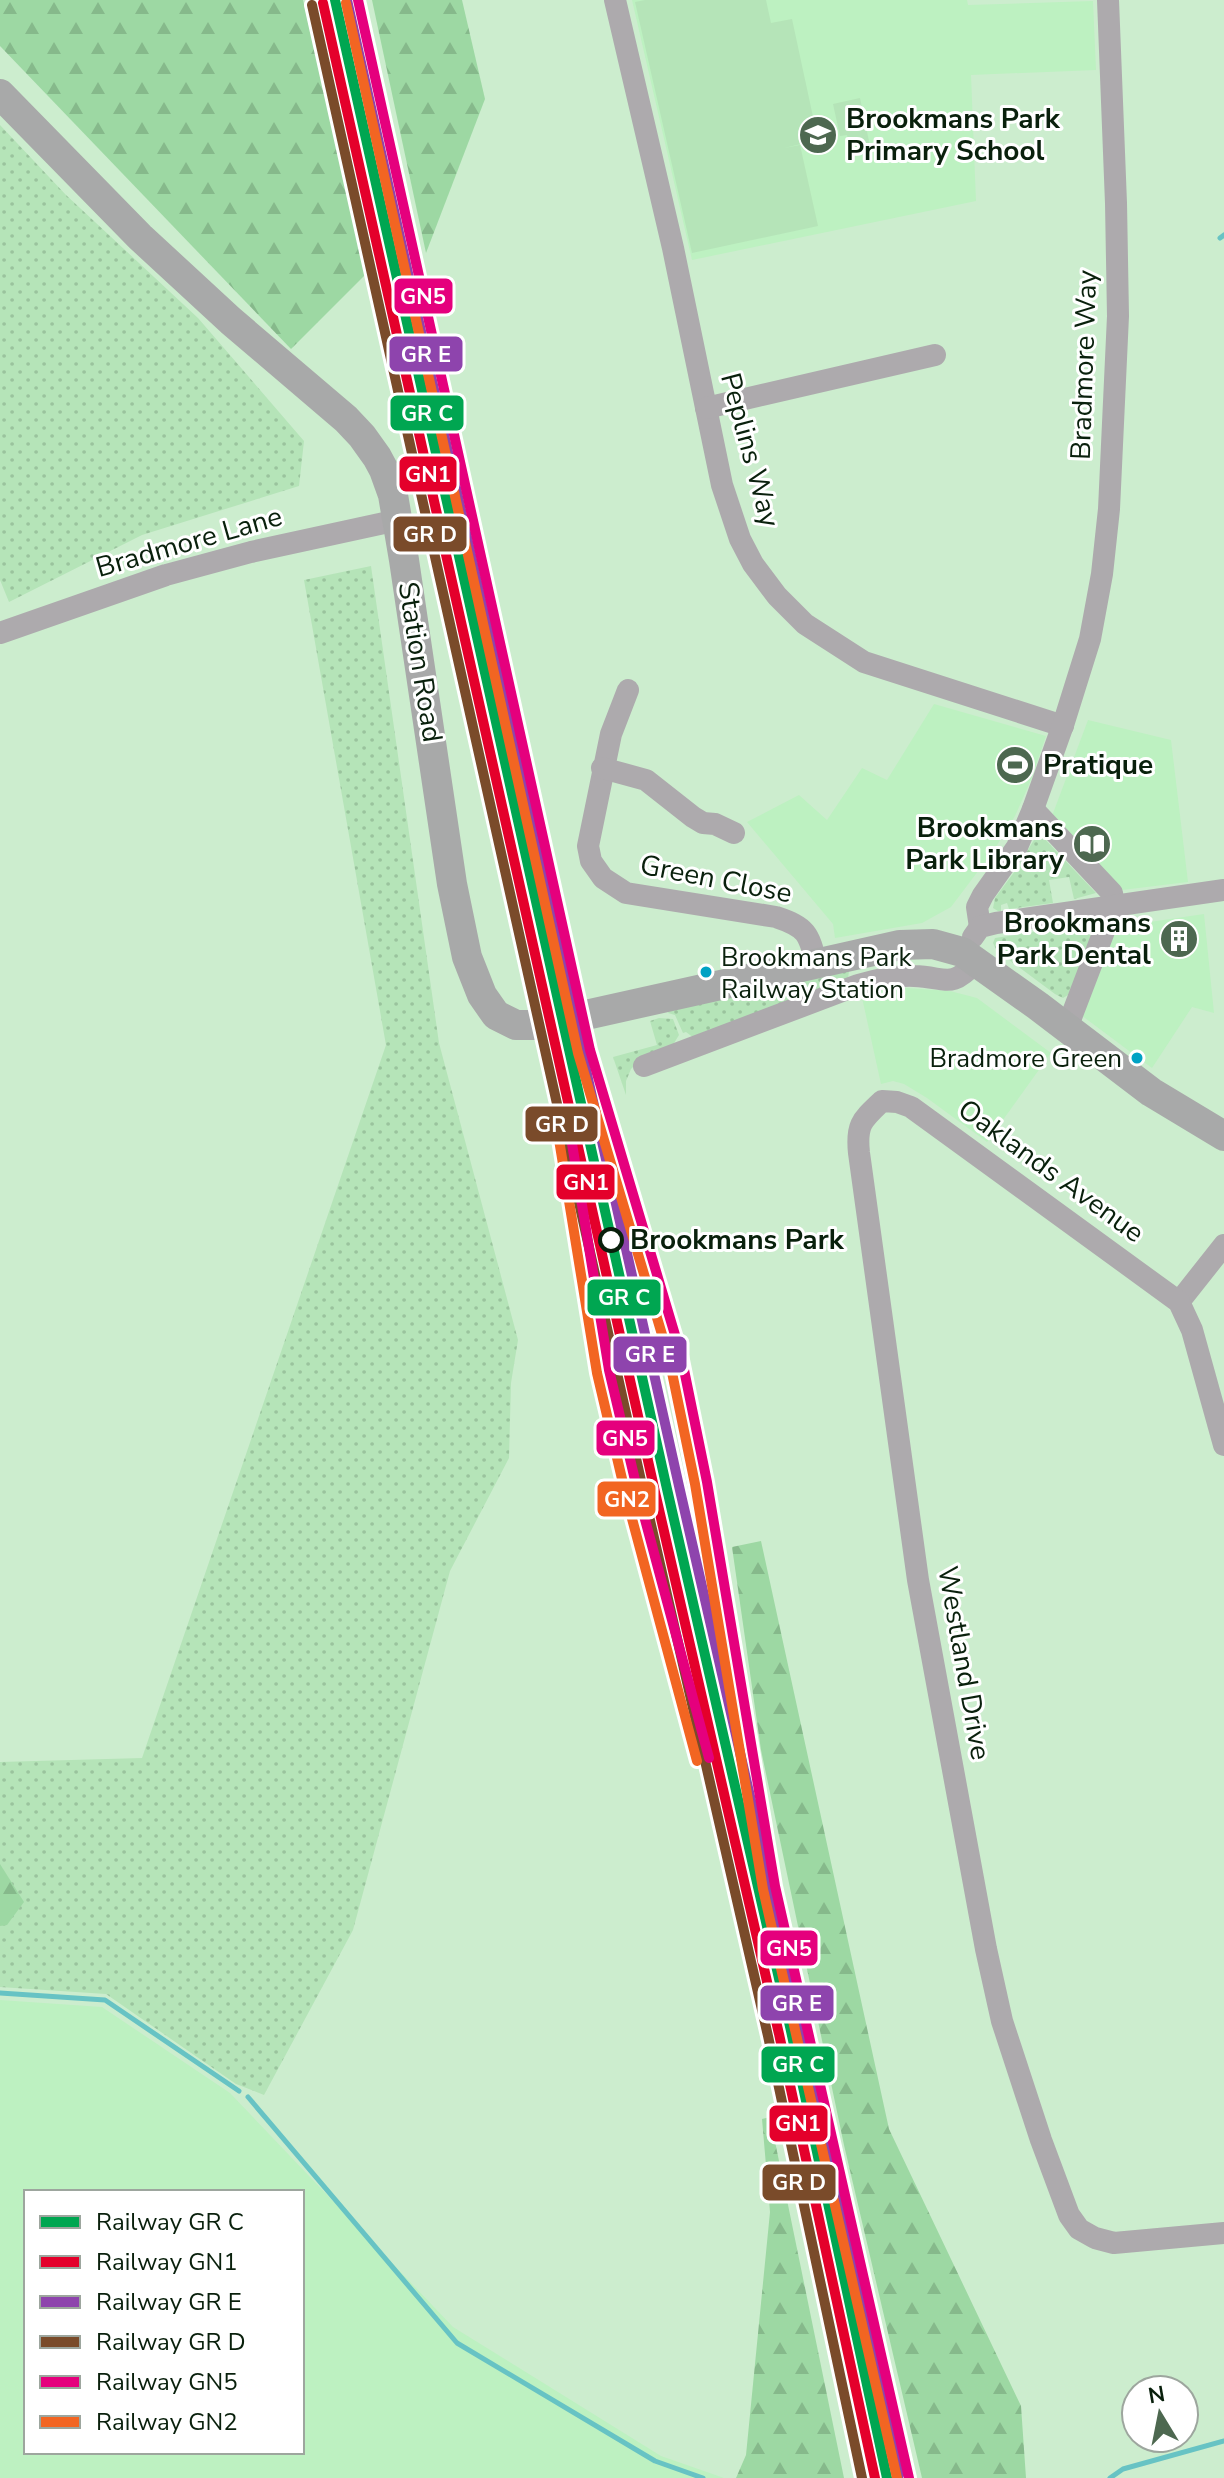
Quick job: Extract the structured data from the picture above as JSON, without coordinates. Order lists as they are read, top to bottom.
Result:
{
  "streets": {
    "street": [
      "Bradmore Way",
      "Peplins Way",
      "Bradmore Lane",
      "Station Road",
      "Green Close",
      "Oaklands Avenue",
      "Westland Drive"
    ]
  },
  "crossings": [
    ["Bradmore Way", "Peplins Way"],
    ["Bradmore Lane", "Station Road"],
    ["Station Road", "Green Close"],
    ["Oaklands Avenue", "Westland Drive"]
  ],
  "places": {
    "school or university": ["Brookmans Park Primary School"],
    "sports": ["Pratique"],
    "library": ["Brookmans Park Library"],
    "building": ["Brookmans Park Dental"],
    "other": ["Brookmans Park Railway Station", "Bradmore Green", "Brookmans Park"]
  },
  "lines": ["rail line GN5", "rail line GN1", "rail line GN2"],
  "legend": [
    "Railway GR C",
    "Railway GN1",
    "Railway GR E",
    "Railway GR D",
    "Railway GN5",
    "Railway GN2"
  ],
  "north": "top"
}
